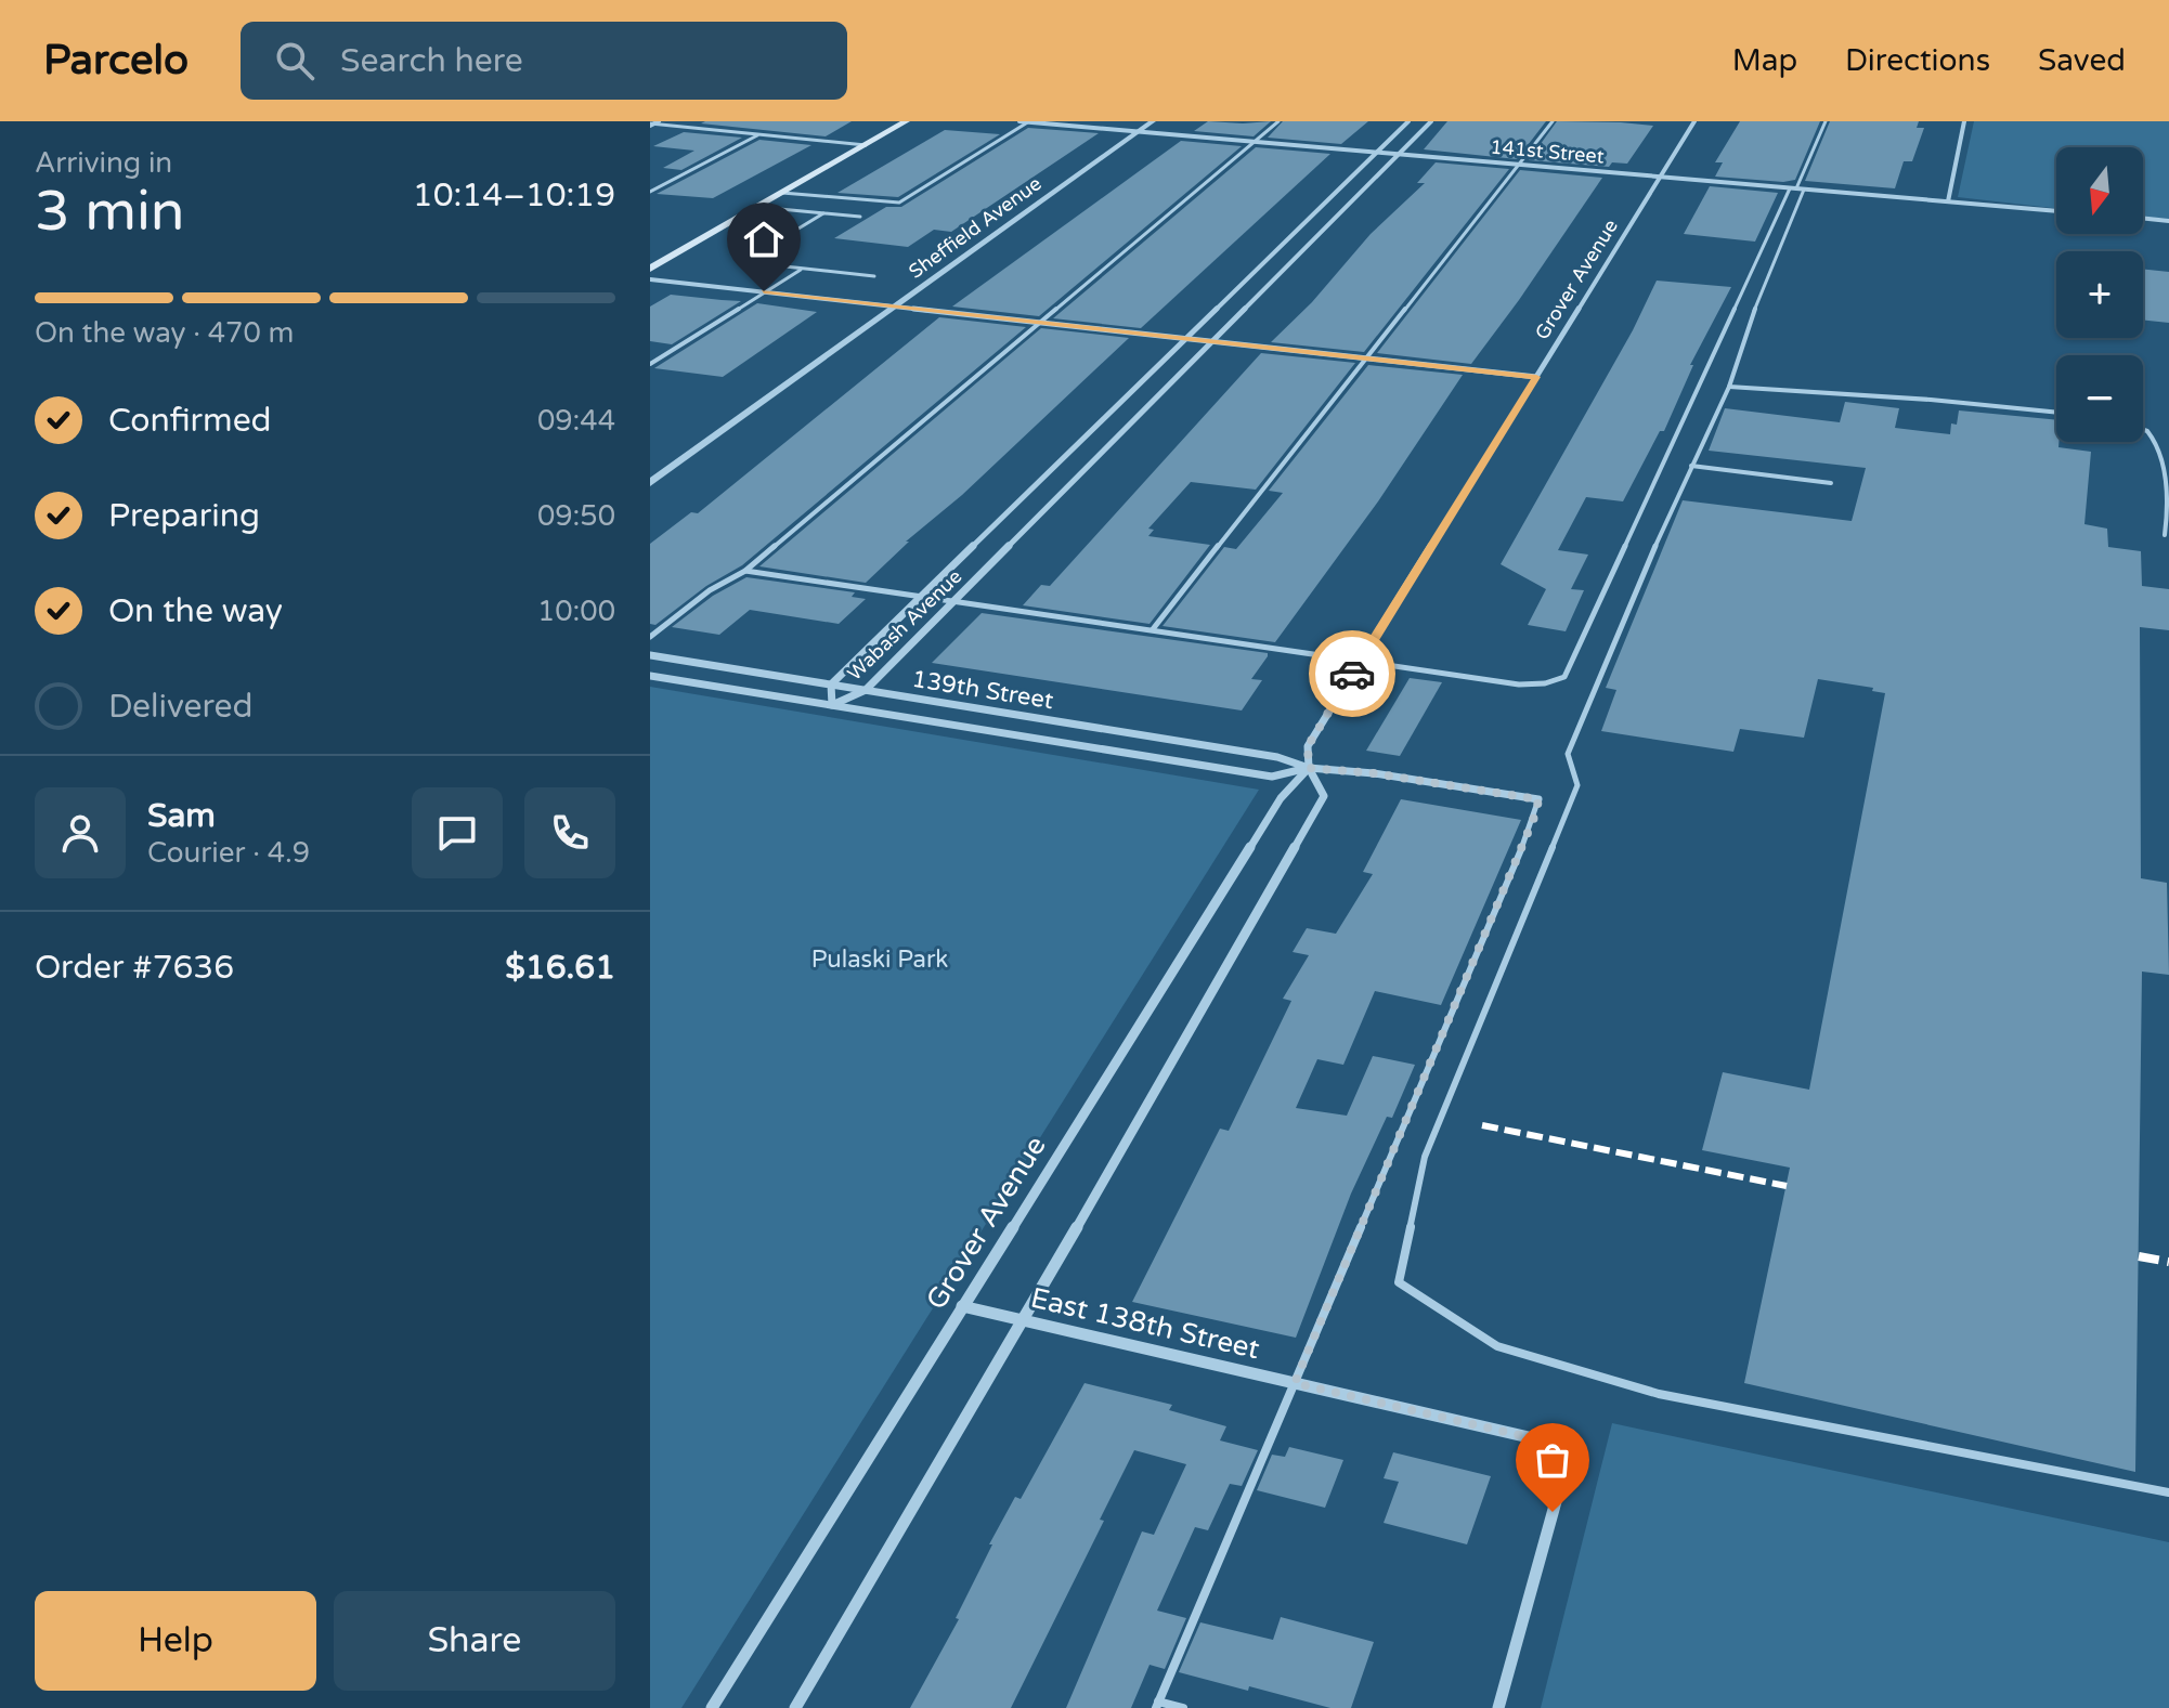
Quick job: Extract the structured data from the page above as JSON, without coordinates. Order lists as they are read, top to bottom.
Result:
{
  "streets": {
    "street": [
      "141st Street",
      "Sheffield Avenue",
      "Grover Avenue",
      "Wabash Avenue",
      "139th Street",
      "East 138th Street"
    ]
  },
  "crossings": [
    ["141st Street", "Sheffield Avenue"],
    ["141st Street", "Grover Avenue"],
    ["141st Street", "Wabash Avenue"],
    ["Grover Avenue", "139th Street"],
    ["Grover Avenue", "East 138th Street"],
    ["Wabash Avenue", "139th Street"]
  ],
  "parks": ["Pulaski Park"],
  "north": "bottom",
  "page": {
    "header": "Parcelo",
    "search": "Search here",
    "nav": ["Map", "Directions", "Saved"],
    "heading": ["3 min", "Arriving in", "10:14–10:19"],
    "panel": [
      "Sam",
      "Courier · 4.9",
      "Order #7636",
      "$16.61"
    ],
    "map_buttons": ["+", "−"],
    "bar": "On the way · 470 m",
    "list": [
      ["Confirmed", "09:44"],
      ["Preparing", "09:50"],
      ["On the way", "10:00"],
      "Delivered"
    ],
    "buttons": ["Help", "Share"]
  }
}
